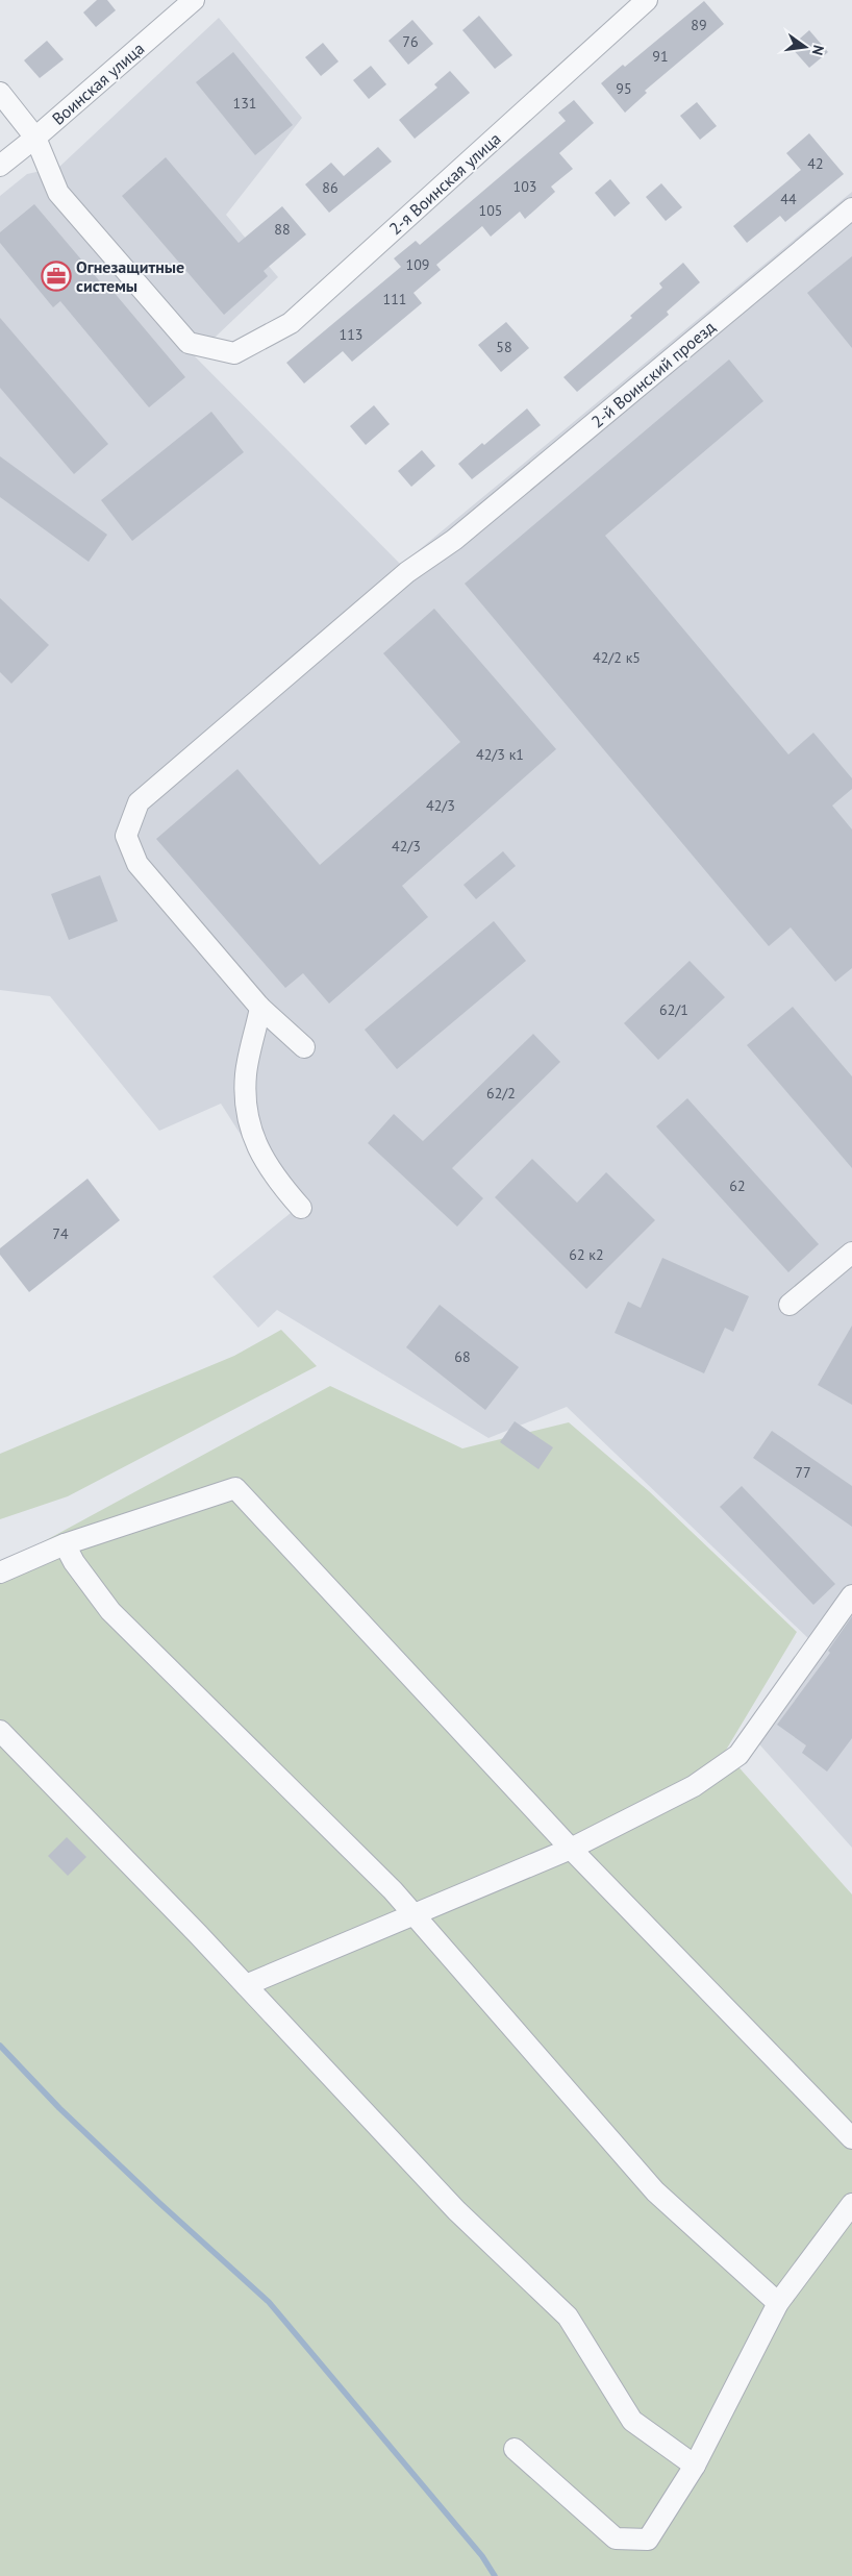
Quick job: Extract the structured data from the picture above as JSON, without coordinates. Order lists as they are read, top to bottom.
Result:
{
  "streets": {
    "street": ["Воинская улица", "2-я Воинская улица", "2-й Воинский проезд"]
  },
  "crossings": [
    ["Воинская улица", "2-я Воинская улица"]
  ],
  "places": {
    "office": ["Огнезащитные системы"]
  },
  "house_numbers": [
    "89",
    "76",
    "91",
    "95",
    "131",
    "42",
    "103",
    "86",
    "44",
    "105",
    "88",
    "109",
    "111",
    "113",
    "58",
    "42/2 к5",
    "42/3 к1",
    "42/3",
    "42/3",
    "62/1",
    "62/2",
    "62",
    "74",
    "62 к2",
    "68",
    "77"
  ],
  "north": "right"
}
